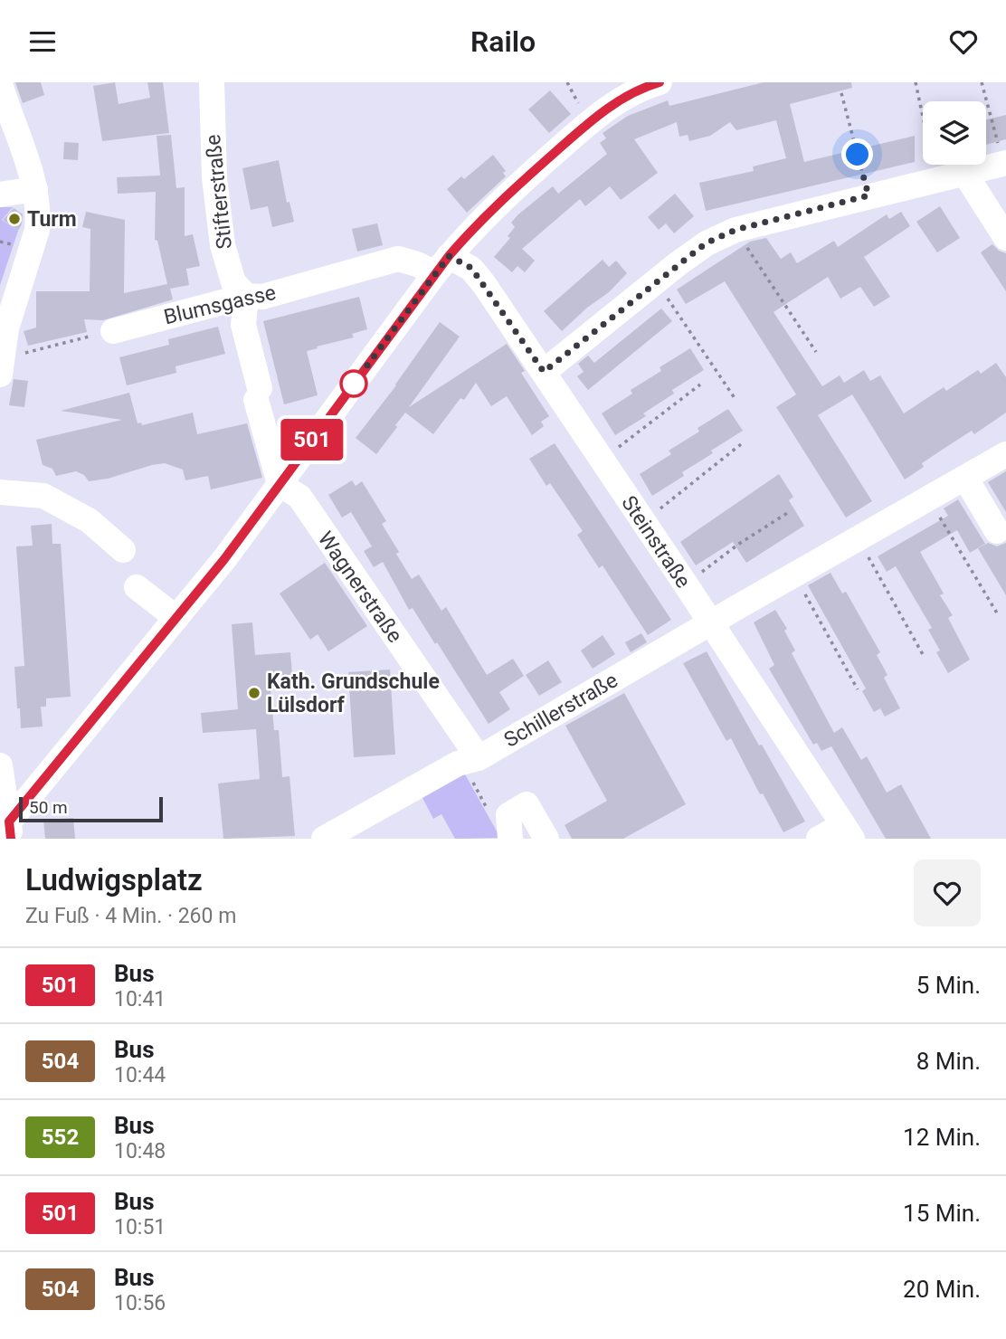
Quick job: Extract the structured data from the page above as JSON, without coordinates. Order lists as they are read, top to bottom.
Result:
{
  "streets": {
    "street": [
      "Stifterstraße",
      "Blumsgasse",
      "Steinstraße",
      "Wagnerstraße",
      "Schillerstraße"
    ]
  },
  "crossings": [
    ["Stifterstraße", "Blumsgasse"],
    ["Blumsgasse", "Steinstraße"],
    ["Steinstraße", "Schillerstraße"],
    ["Wagnerstraße", "Schillerstraße"]
  ],
  "places": ["Turm", "Kath. Grundschule Lülsdorf"],
  "lines": ["bus line 501"],
  "scale_bar": "50 m",
  "page": {
    "header": "Railo",
    "on_map": "501",
    "scale": "50 m",
    "heading": ["Ludwigsplatz", "Zu Fuß · 4 Min. · 260 m"],
    "list": [
      {
        "mark": "501",
        "name": "Bus",
        "note": "10:41",
        "value": "5 Min."
      },
      {
        "mark": "504",
        "name": "Bus",
        "note": "10:44",
        "value": "8 Min."
      },
      {
        "mark": "552",
        "name": "Bus",
        "note": "10:48",
        "value": "12 Min."
      },
      {
        "mark": "501",
        "name": "Bus",
        "note": "10:51",
        "value": "15 Min."
      },
      {
        "mark": "504",
        "name": "Bus",
        "note": "10:56",
        "value": "20 Min."
      }
    ]
  }
}
